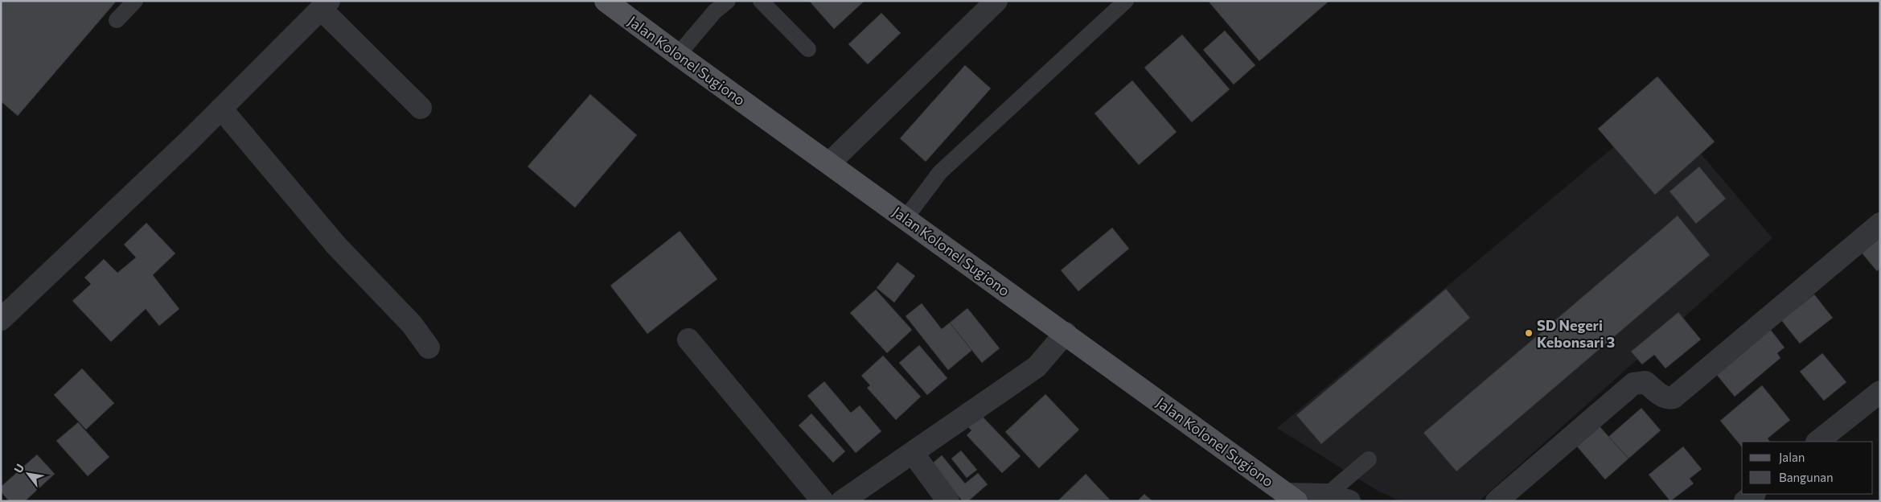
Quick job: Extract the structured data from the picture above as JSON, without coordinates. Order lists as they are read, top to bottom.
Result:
{
  "streets": {
    "main road": ["Jalan Kolonel Sugiono"]
  },
  "places": ["SD Negeri Kebonsari 3"],
  "legend": ["Jalan", "Bangunan"],
  "north": "top left"
}
